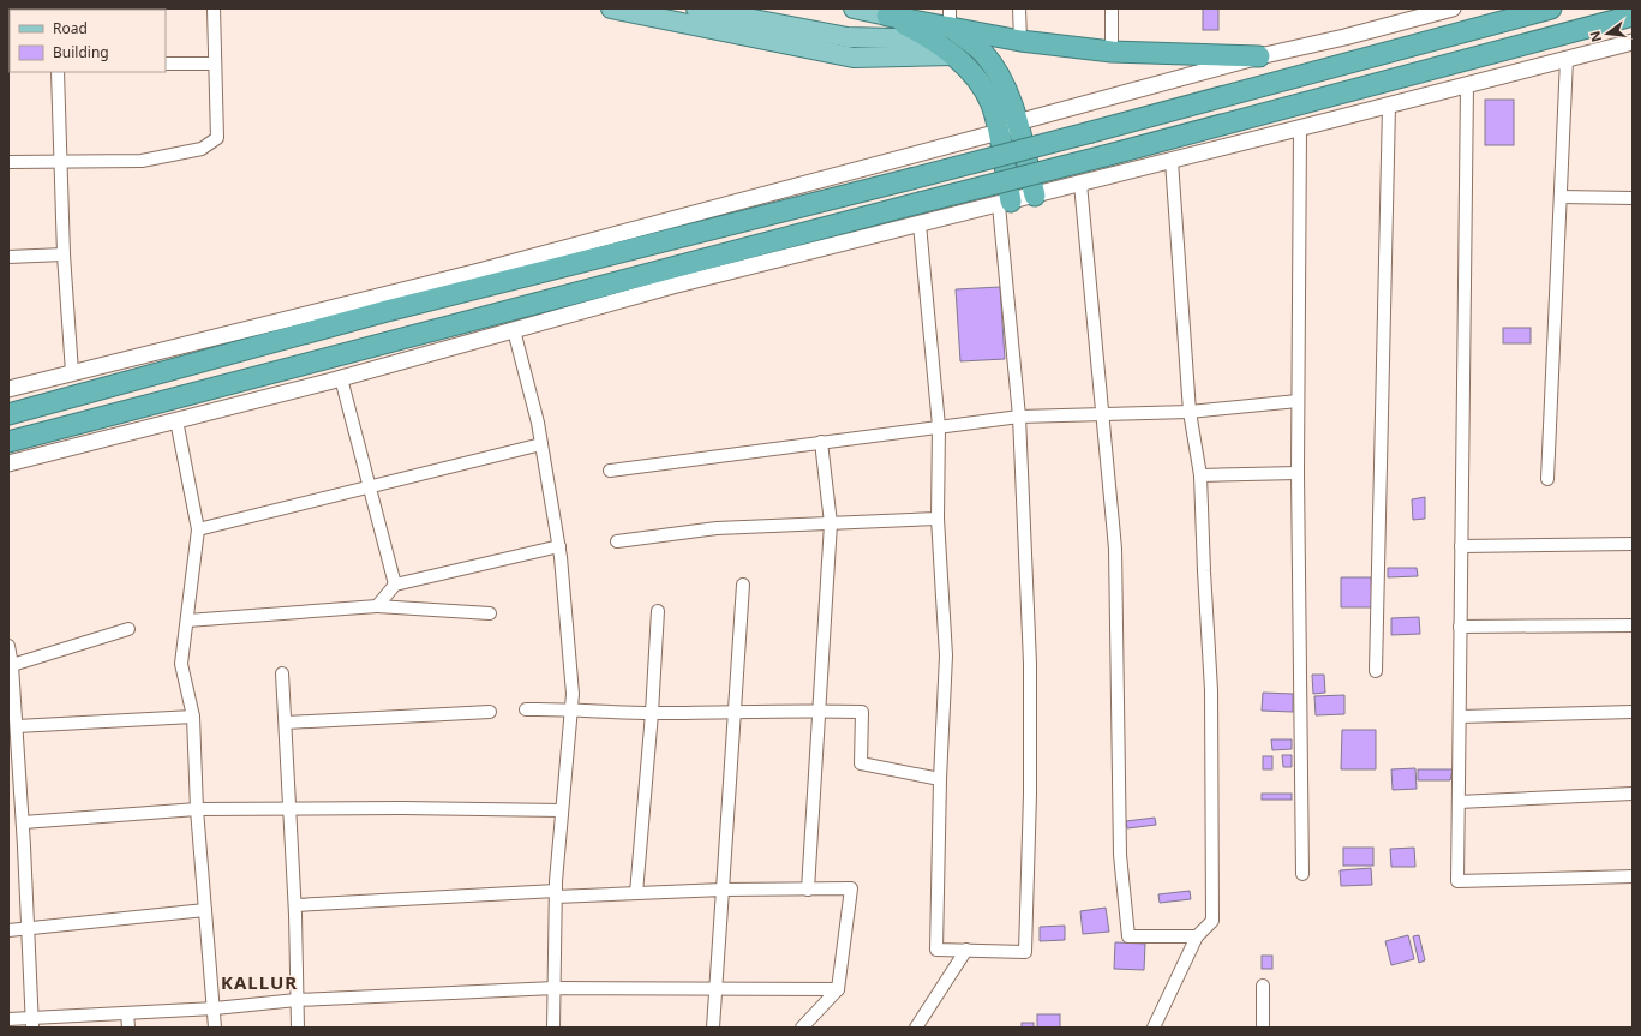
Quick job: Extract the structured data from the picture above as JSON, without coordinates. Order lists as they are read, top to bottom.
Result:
{
  "districts": ["KALLUR"],
  "legend": ["Road", "Building"],
  "north": "left"
}
